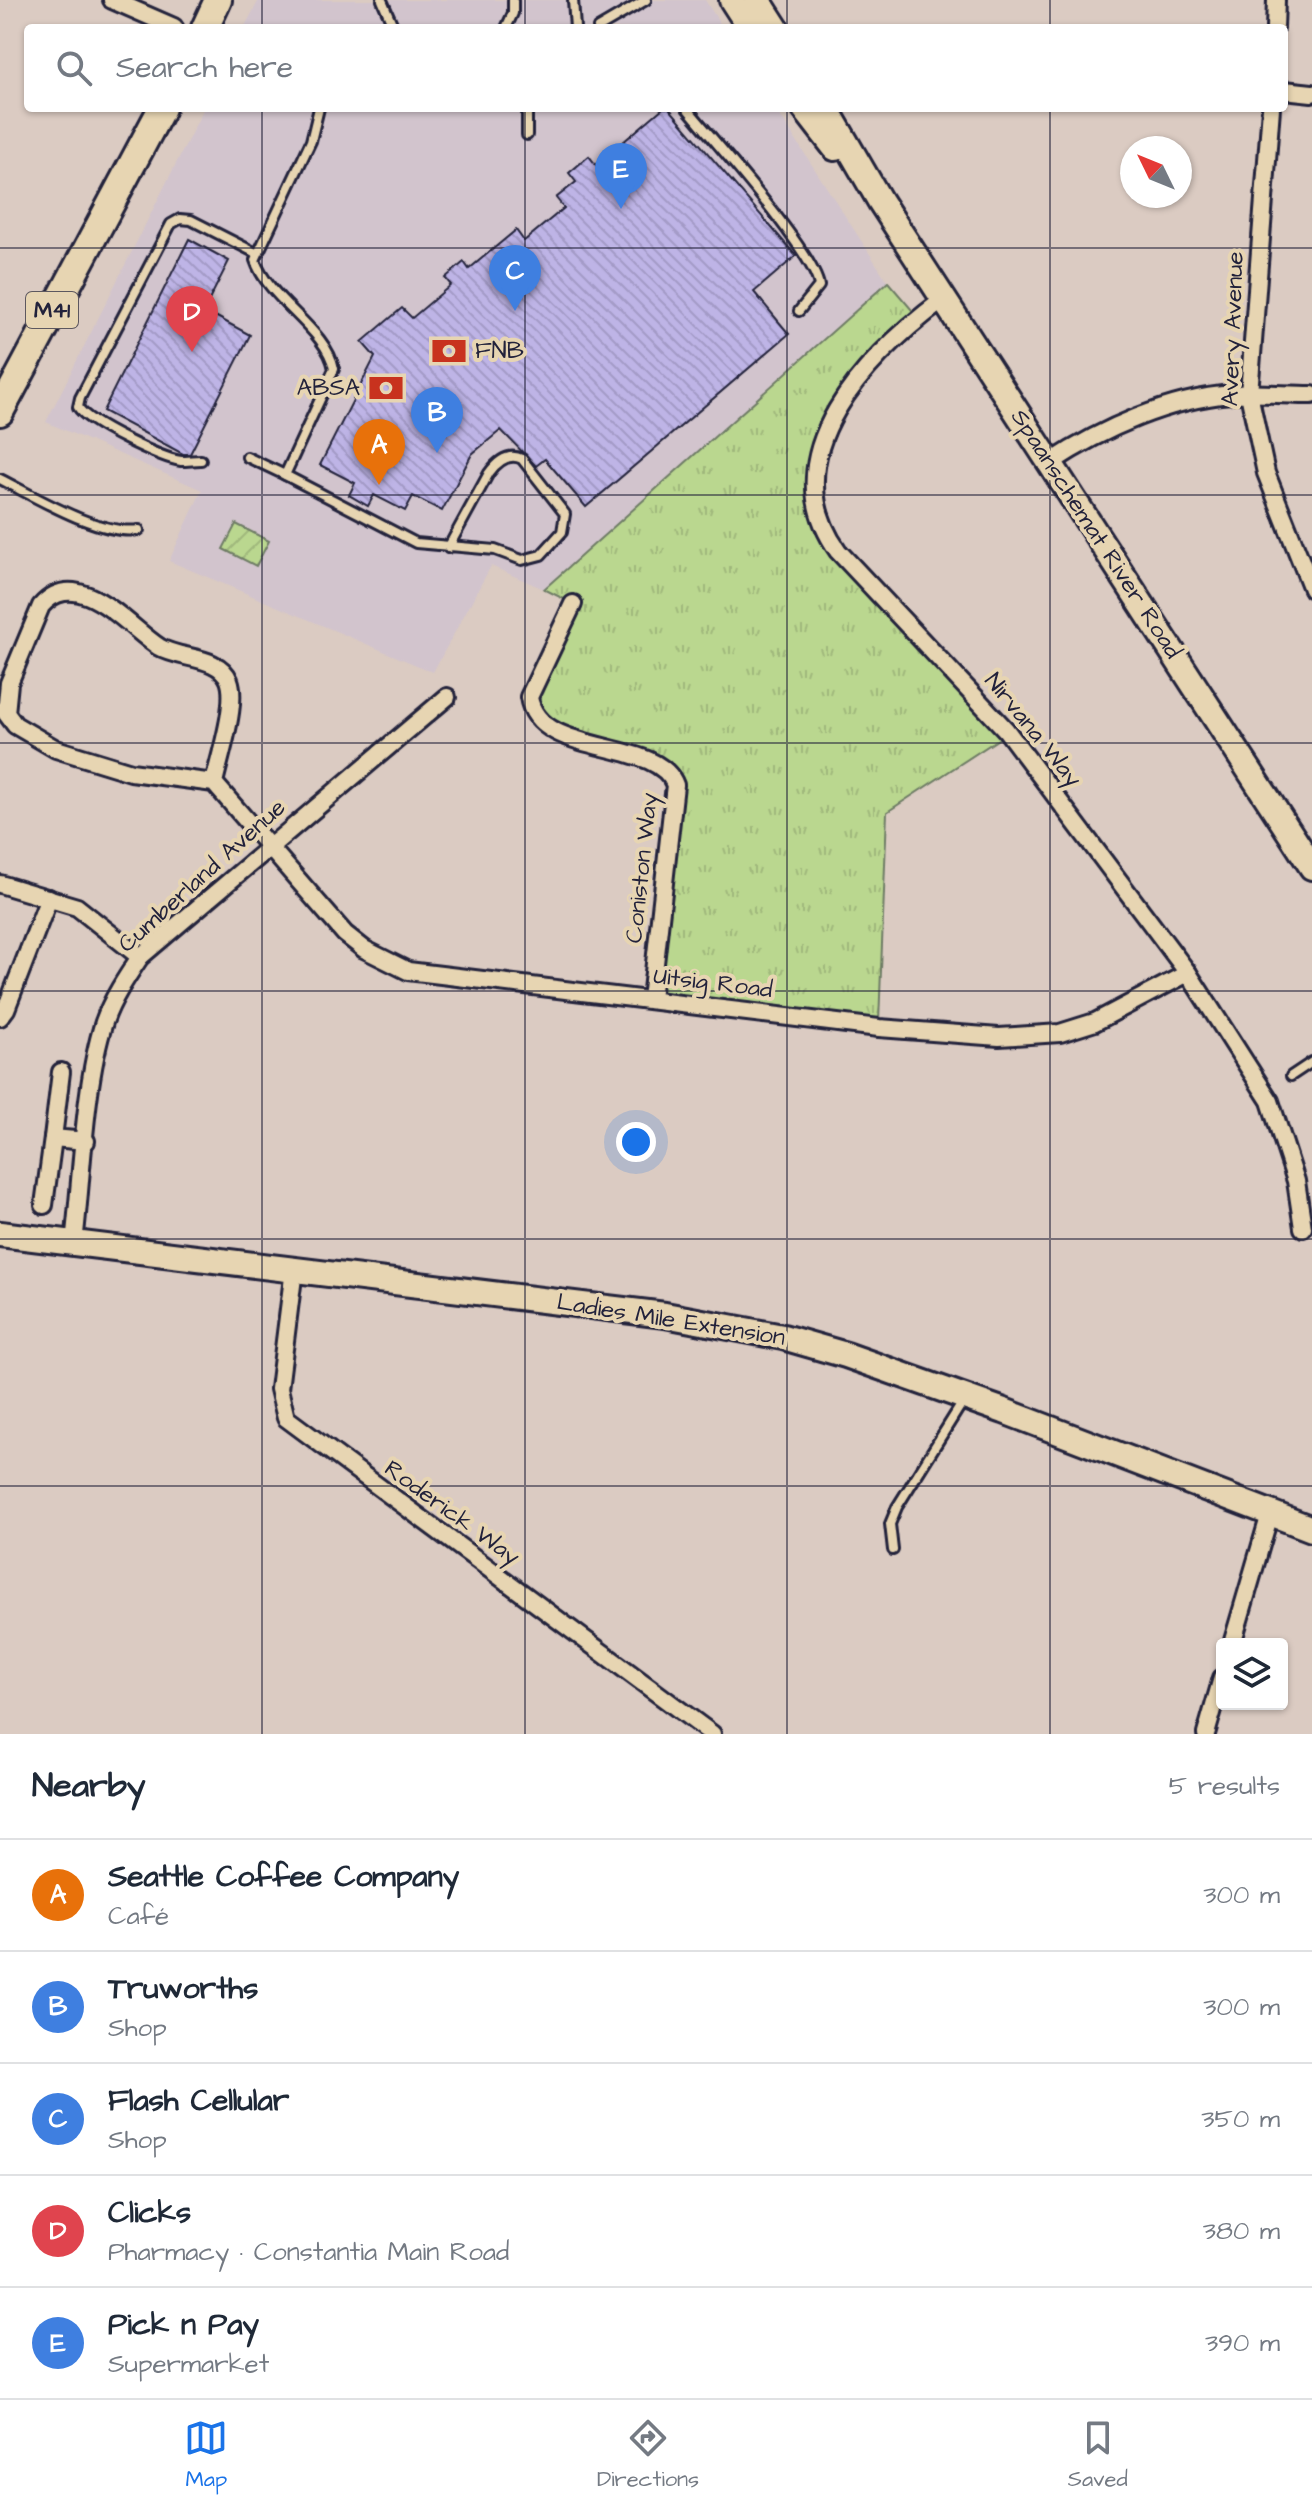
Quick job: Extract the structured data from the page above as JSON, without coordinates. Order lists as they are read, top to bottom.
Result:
{
  "streets": {
    "main road": ["M41", "Spaanschemat River Road", "Ladies Mile Extension"],
    "street": [
      "Avery Avenue",
      "Nirvana Way",
      "Coniston Way",
      "Cumberland Avenue",
      "Uitsig Road",
      "Roderick Way"
    ]
  },
  "crossings": [
    ["Spaanschemat River Road", "Nirvana Way"],
    ["Nirvana Way", "Uitsig Road"],
    ["Coniston Way", "Uitsig Road"],
    ["Cumberland Avenue", "Uitsig Road"],
    ["Cumberland Avenue", "Ladies Mile Extension"],
    ["Ladies Mile Extension", "Roderick Way"]
  ],
  "places": {
    "bank": ["FNB", "ABSA"]
  },
  "north": "top left",
  "page": {
    "search": "Search here",
    "pins": [
      "E",
      "C",
      "D",
      "B",
      "A"
    ],
    "heading": ["Nearby", "5 results"],
    "list": [
      {
        "mark": "A",
        "name": "Seattle Coffee Company",
        "note": "Café",
        "value": "300 m"
      },
      {
        "mark": "B",
        "name": "Truworths",
        "note": "Shop",
        "value": "300 m"
      },
      {
        "mark": "C",
        "name": "Flash Cellular",
        "note": "Shop",
        "value": "350 m"
      },
      {
        "mark": "D",
        "name": "Clicks",
        "note": "Pharmacy · Constantia Main Road",
        "value": "380 m"
      },
      {
        "mark": "E",
        "name": "Pick n Pay",
        "note": "Supermarket",
        "value": "390 m"
      }
    ],
    "nav": ["Map", "Directions", "Saved"]
  }
}
